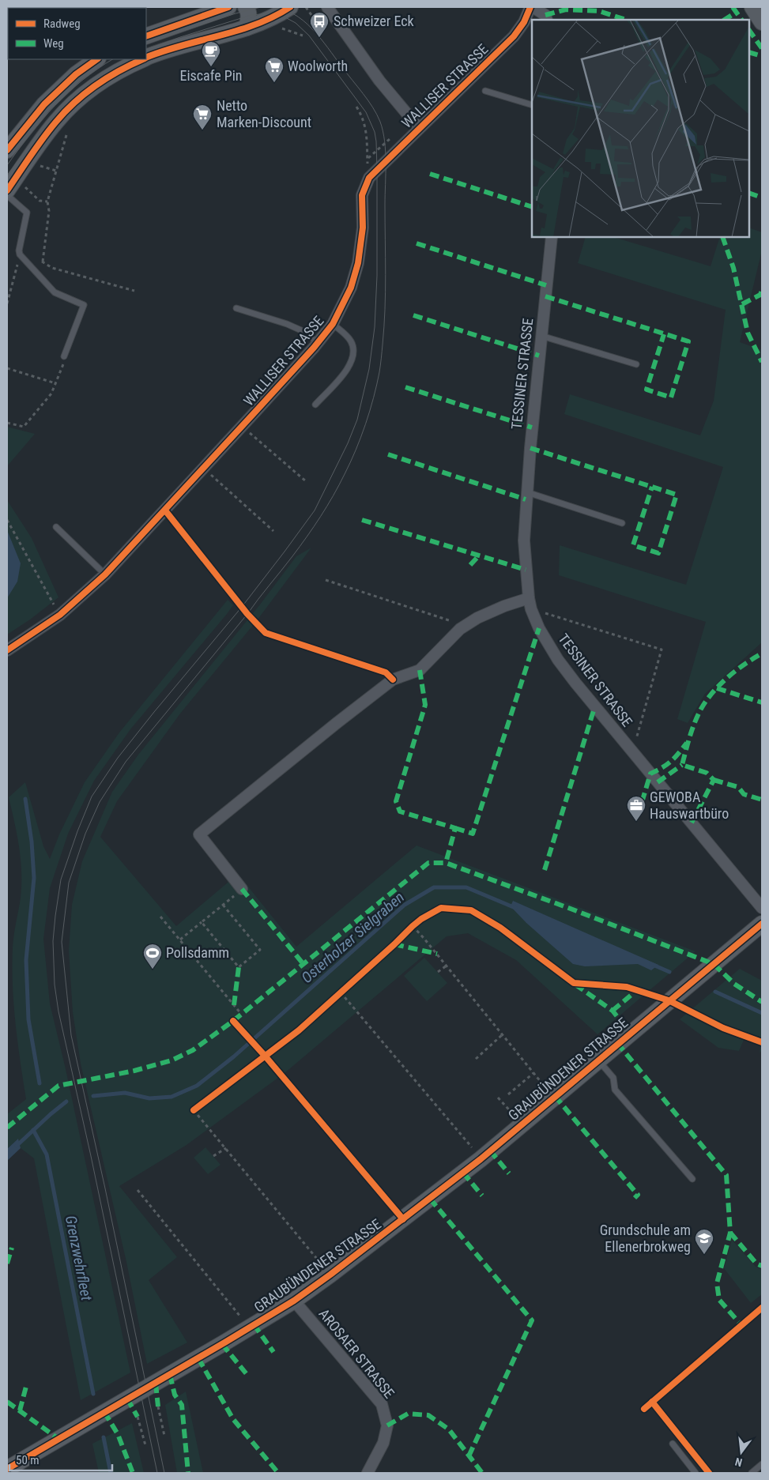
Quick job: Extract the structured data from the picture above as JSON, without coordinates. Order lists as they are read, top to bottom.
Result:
{
  "streets": {
    "street": [
      "WALLISER STRASSE",
      "TESSINER STRASSE",
      "GRAUBÜNDENER STRASSE",
      "AROSAER STRASSE"
    ]
  },
  "crossings": [
    ["GRAUBÜNDENER STRASSE", "AROSAER STRASSE"]
  ],
  "water": ["Osterholzer Sielgraben", "Grenzwehrfleet"],
  "places": {
    "bus stop": ["Schweizer Eck"],
    "cafe": ["Eiscafe Pin"],
    "supermarket": ["Woolworth", "Netto Marken-Discount"],
    "office": ["GEWOBA Hauswartbüro"],
    "sports": ["Pollsdamm"],
    "school or university": ["Grundschule am Ellenerbrokweg"]
  },
  "legend": ["Radweg", "Weg"],
  "scale_bar": "50 m",
  "north": "bottom"
}
